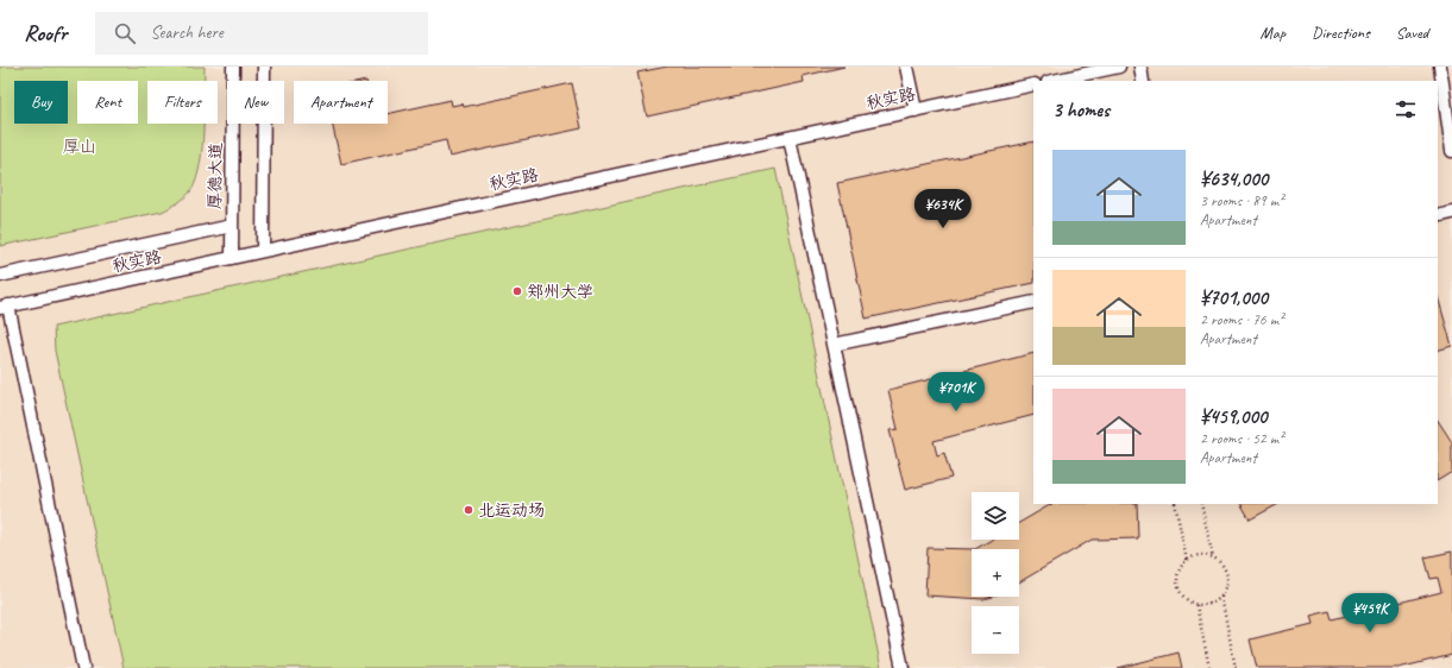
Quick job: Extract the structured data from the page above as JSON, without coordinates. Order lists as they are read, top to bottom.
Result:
{
  "streets": {
    "lane": ["秋实路", "厚德大道"]
  },
  "crossings": [
    ["秋实路", "厚德大道"]
  ],
  "parks": ["厚山"],
  "places": ["郑州大学", "北运动场"],
  "page": {
    "header": "Roofr",
    "search": "Search here",
    "nav": ["Map", "Directions", "Saved"],
    "chip": [
      "Buy",
      "Rent",
      "Filters",
      "New",
      "Apartment"
    ],
    "heading": "3 homes",
    "list": [
      {
        "name": "¥634,000",
        "note": "3 rooms · 89 m² · Apartment"
      },
      {
        "name": "¥701,000",
        "note": "2 rooms · 76 m² · Apartment"
      },
      {
        "name": "¥459,000",
        "note": "2 rooms · 52 m² · Apartment"
      }
    ],
    "price": ["¥634K", "¥701K", "¥459K"],
    "map_buttons": ["+", "−"]
  }
}
